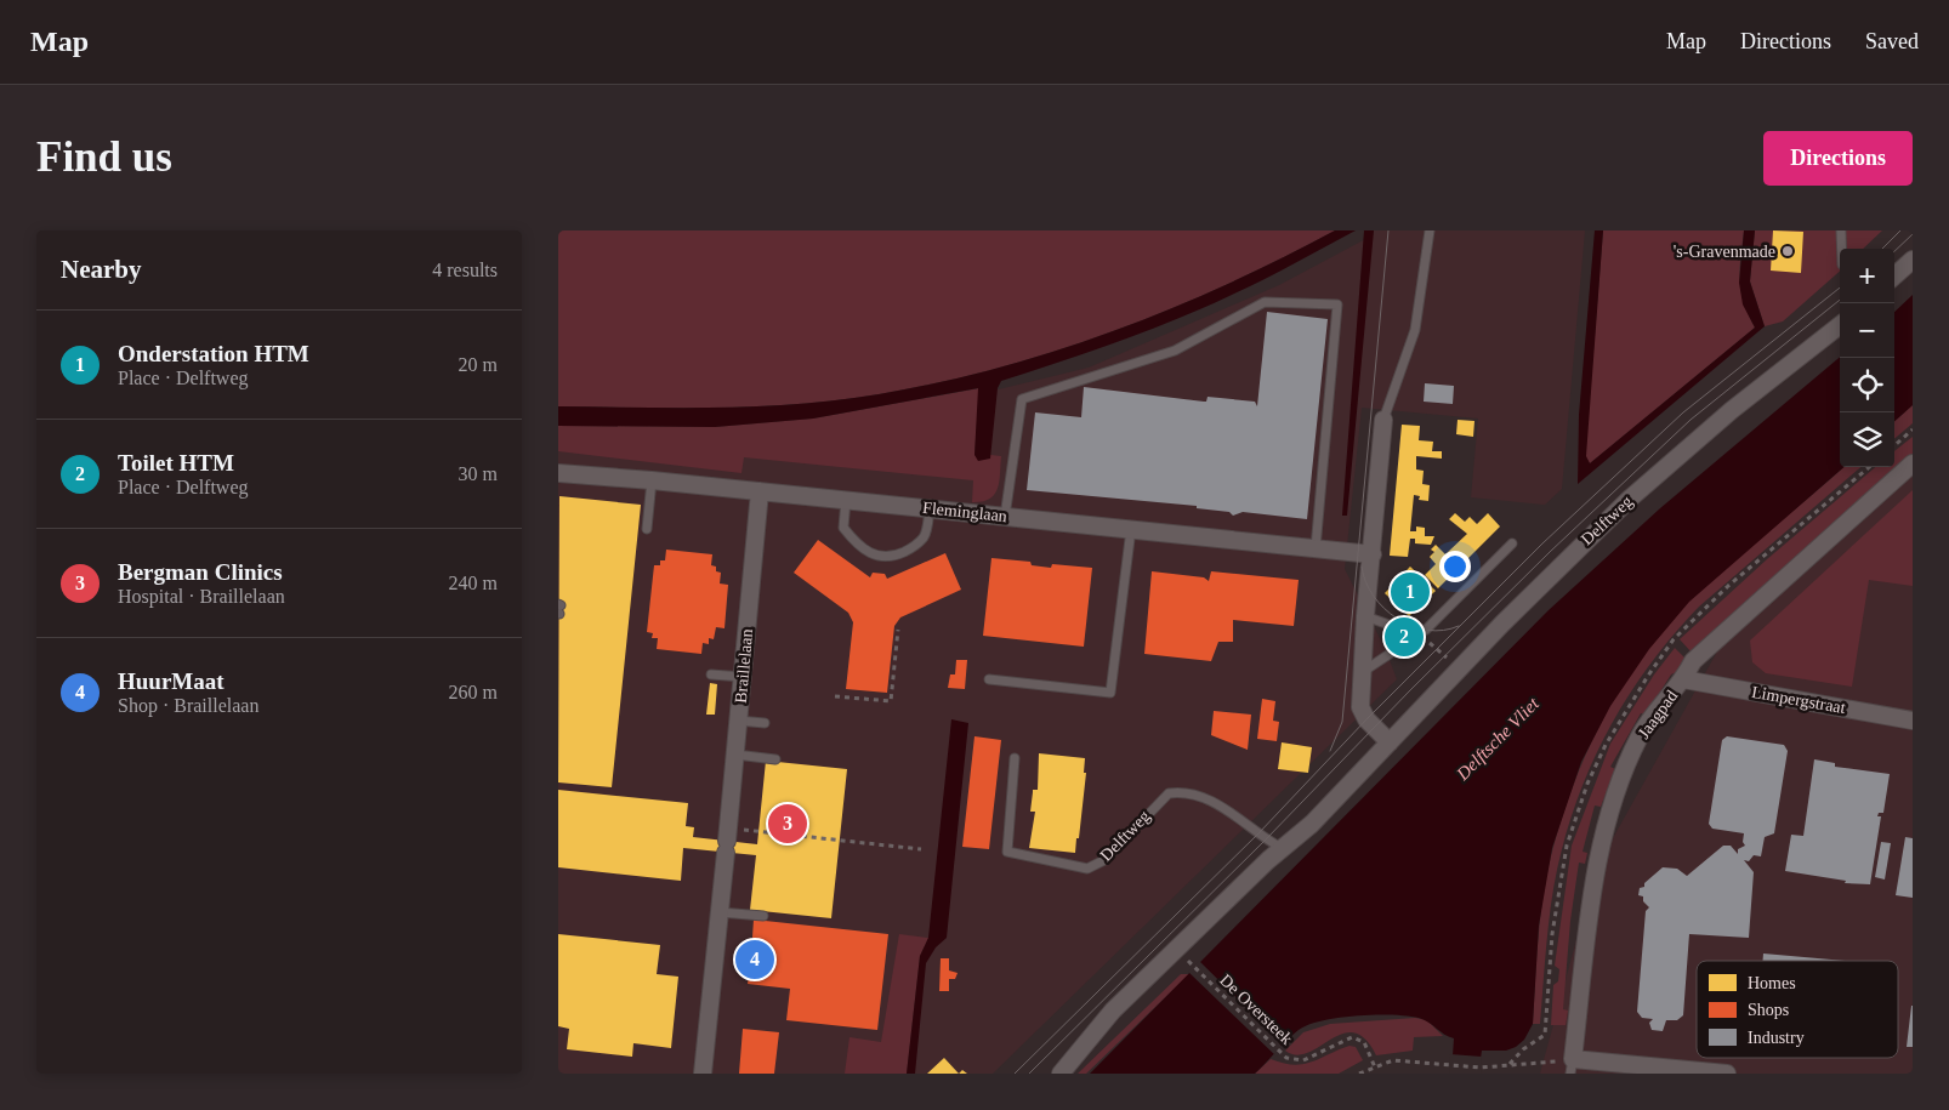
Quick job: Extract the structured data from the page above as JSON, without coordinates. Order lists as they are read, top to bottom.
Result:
{
  "streets": {
    "street": [
      "Fleminglaan",
      "Delftweg",
      "Braillelaan",
      "Limpergstraat",
      "Jaagpad"
    ],
    "path": ["De Oversteek"]
  },
  "crossings": [
    ["Fleminglaan", "Braillelaan"],
    ["Limpergstraat", "Jaagpad"]
  ],
  "water": ["Delftsche Vliet"],
  "places": ["'s-Gravenmade"],
  "legend": ["Homes", "Shops", "Industry"],
  "page": {
    "header": "Map",
    "nav": ["Map", "Directions", "Saved"],
    "buttons": "Directions",
    "title": "Find us",
    "heading": ["Nearby", "4 results"],
    "map_buttons": ["+", "−"],
    "list": [
      {
        "mark": "1",
        "name": "Onderstation HTM",
        "note": "Place · Delftweg",
        "value": "20 m"
      },
      {
        "mark": "2",
        "name": "Toilet HTM",
        "note": "Place · Delftweg",
        "value": "30 m"
      },
      {
        "mark": "3",
        "name": "Bergman Clinics",
        "note": "Hospital · Braillelaan",
        "value": "240 m"
      },
      {
        "mark": "4",
        "name": "HuurMaat",
        "note": "Shop · Braillelaan",
        "value": "260 m"
      }
    ],
    "pins": [
      "1",
      "2",
      "3",
      "4"
    ]
  }
}
